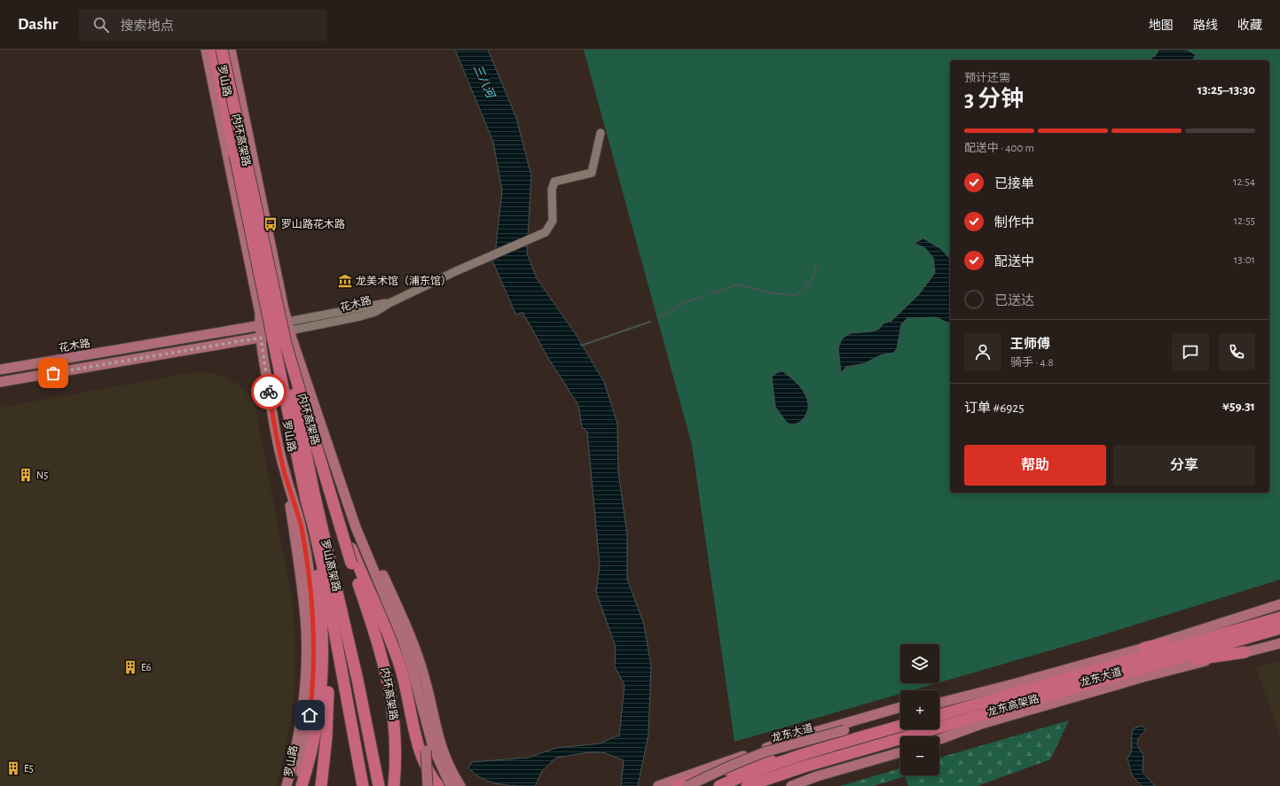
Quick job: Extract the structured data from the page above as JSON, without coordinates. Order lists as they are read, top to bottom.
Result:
{
  "streets": {
    "highway": ["内环高架路", "罗山高架路", "龙东高架路"],
    "main road": ["罗山路", "花木路", "龙东大道"]
  },
  "crossings": [
    ["罗山路", "花木路"],
    ["内环高架路", "罗山高架路"]
  ],
  "water": ["三八河"],
  "places": {
    "bus stop": ["罗山路花木路"],
    "museum": ["龙美术馆（浦东馆）"],
    "building": ["N5", "E6", "E5"]
  },
  "page": {
    "header": "Dashr",
    "search": "搜索地点",
    "nav": ["地图", "路线", "收藏"],
    "heading": ["3 分钟", "预计还需", "13:25–13:30"],
    "panel": [
      "王师傅",
      "骑手 · 4.8",
      "订单 #6925",
      "¥59.31"
    ],
    "bar": "配送中 · 400 m",
    "list": [
      ["已接单", "12:54"],
      ["制作中", "12:55"],
      ["配送中", "13:01"],
      "已送达"
    ],
    "buttons": ["帮助", "分享"],
    "map_buttons": ["+", "−"]
  }
}
